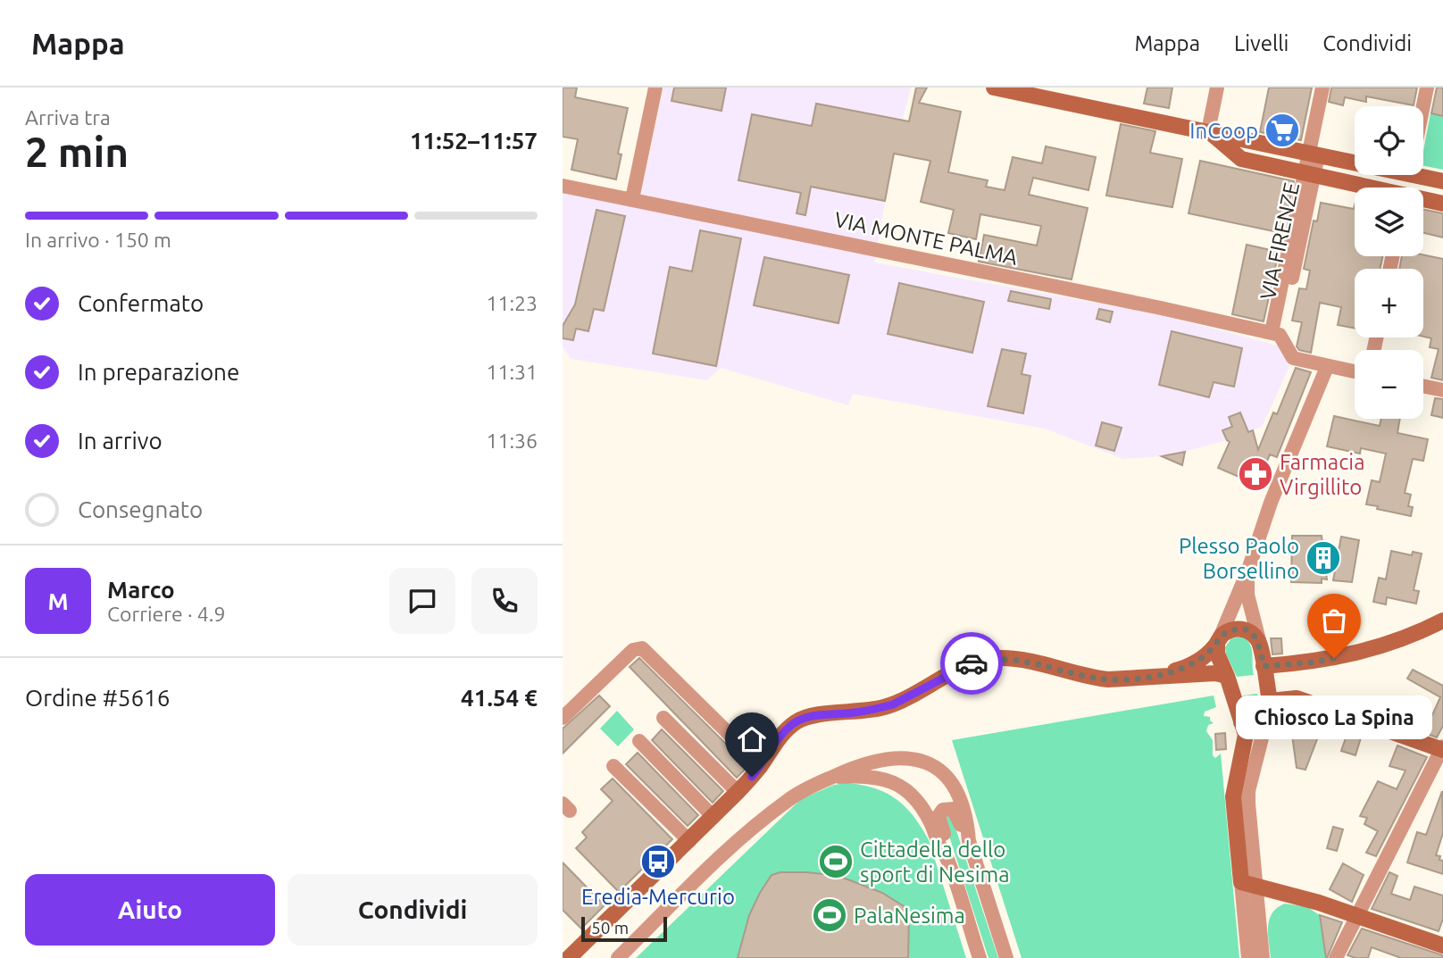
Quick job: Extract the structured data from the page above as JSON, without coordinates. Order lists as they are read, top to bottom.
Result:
{
  "streets": {
    "street": ["VIA MONTE PALMA", "VIA FIRENZE"]
  },
  "places": {
    "supermarket": ["InCoop"],
    "pharmacy": ["Farmacia Virgillito"],
    "building": ["Plesso Paolo Borsellino"],
    "other": ["Chiosco La Spina"],
    "bus stop": ["Eredia-Mercurio"],
    "sports": ["Cittadella dello sport di Nesima", "PalaNesima"]
  },
  "scale_bar": "50 m",
  "page": {
    "header": "Mappa",
    "nav": ["Mappa", "Livelli", "Condividi"],
    "heading": ["2 min", "Arriva tra", "11:52–11:57"],
    "panel": [
      "Marco",
      "Corriere · 4.9",
      "Ordine #5616",
      "41.54 €"
    ],
    "map_buttons": ["+", "−"],
    "bar": "In arrivo · 150 m",
    "list": [
      ["Confermato", "11:23"],
      ["In preparazione", "11:31"],
      ["In arrivo", "11:36"],
      "Consegnato"
    ],
    "round": "M",
    "bubble": "Chiosco La Spina",
    "buttons": ["Aiuto", "Condividi"],
    "scale": "50 m"
  }
}
